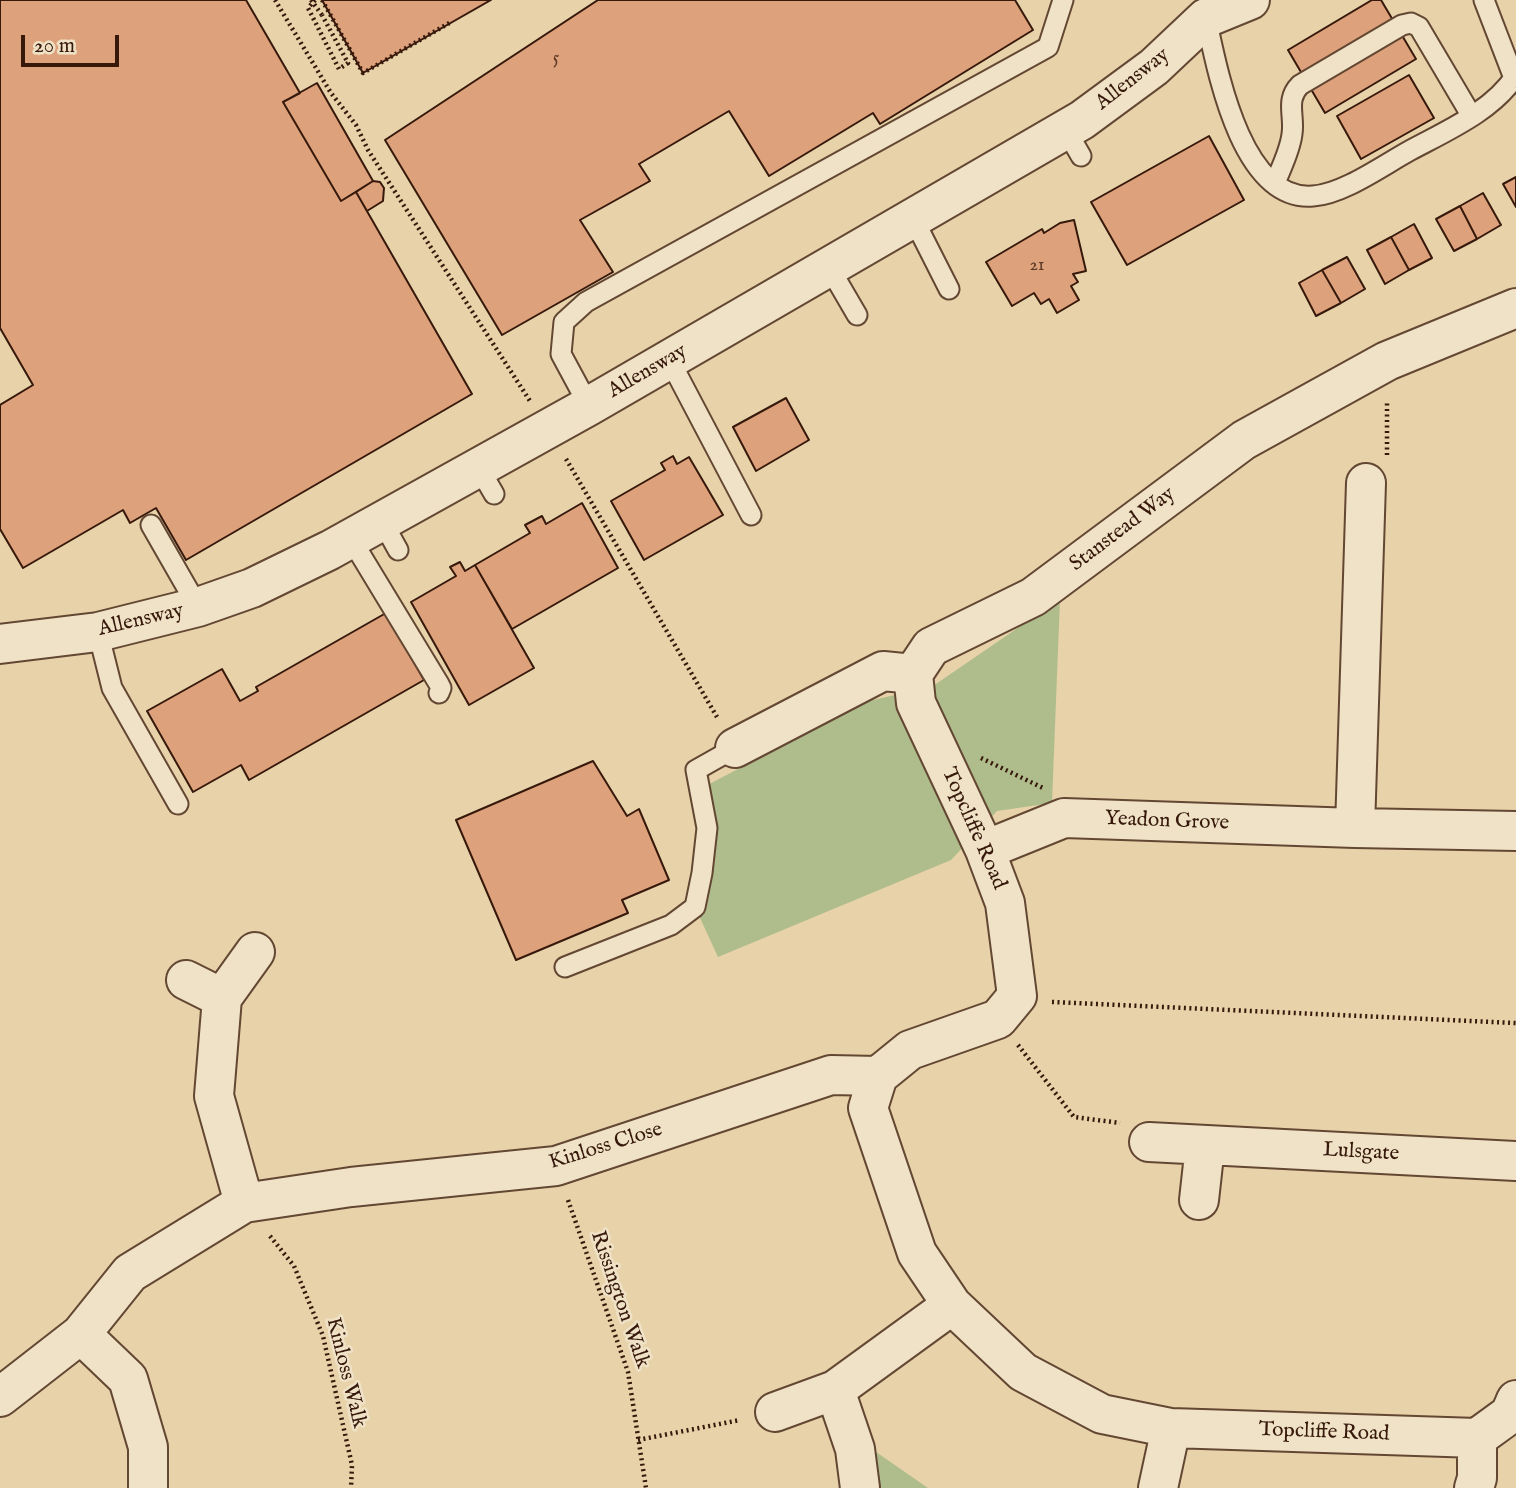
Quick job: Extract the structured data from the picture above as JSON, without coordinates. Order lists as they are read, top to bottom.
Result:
{
  "streets": {
    "street": [
      "Allensway",
      "Stanstead Way",
      "Yeadon Grove",
      "Topcliffe Road",
      "Kinloss Close",
      "Lulsgate"
    ],
    "path": ["Rissington Walk", "Kinloss Walk"]
  },
  "crossings": [
    ["Stanstead Way", "Topcliffe Road"],
    ["Yeadon Grove", "Topcliffe Road"],
    ["Topcliffe Road", "Kinloss Close"],
    ["Kinloss Close", "Rissington Walk"],
    ["Kinloss Close", "Kinloss Walk"]
  ],
  "house_numbers": ["5", "21"],
  "scale_bar": "20 m"
}
